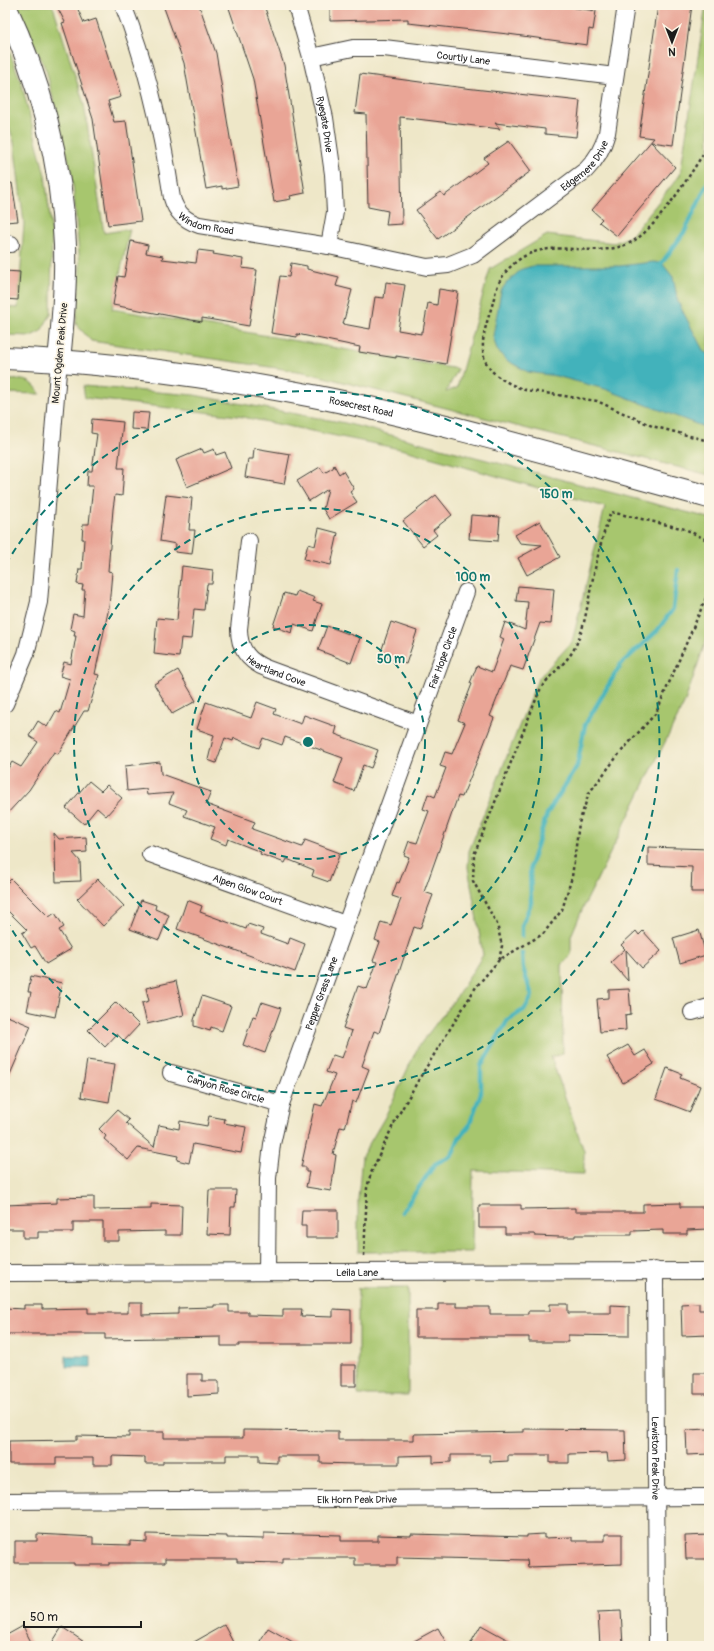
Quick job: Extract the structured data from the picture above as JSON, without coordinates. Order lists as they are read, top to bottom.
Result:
{
  "streets": {
    "main road": ["Mount Ogden Peak Drive", "Rosecrest Road"],
    "street": [
      "Courtly Lane",
      "Ryegate Drive",
      "Edgemere Drive",
      "Windom Road",
      "Fair Hope Circle",
      "Heartland Cove",
      "Alpen Glow Court",
      "Pepper Grass Lane",
      "Canyon Rose Circle",
      "Leila Lane",
      "Lewiston Peak Drive",
      "Elk Horn Peak Drive"
    ]
  },
  "crossings": [
    ["Courtly Lane", "Ryegate Drive"],
    ["Courtly Lane", "Edgemere Drive"],
    ["Ryegate Drive", "Windom Road"],
    ["Edgemere Drive", "Windom Road"],
    ["Mount Ogden Peak Drive", "Rosecrest Road"],
    ["Fair Hope Circle", "Heartland Cove"],
    ["Fair Hope Circle", "Pepper Grass Lane"],
    ["Heartland Cove", "Pepper Grass Lane"],
    ["Alpen Glow Court", "Pepper Grass Lane"],
    ["Pepper Grass Lane", "Canyon Rose Circle"],
    ["Pepper Grass Lane", "Leila Lane"],
    ["Leila Lane", "Lewiston Peak Drive"],
    ["Lewiston Peak Drive", "Elk Horn Peak Drive"]
  ],
  "scale_bar": "50 m",
  "north": "bottom",
  "rings": ["150 m", "100 m", "50 m"]
}
